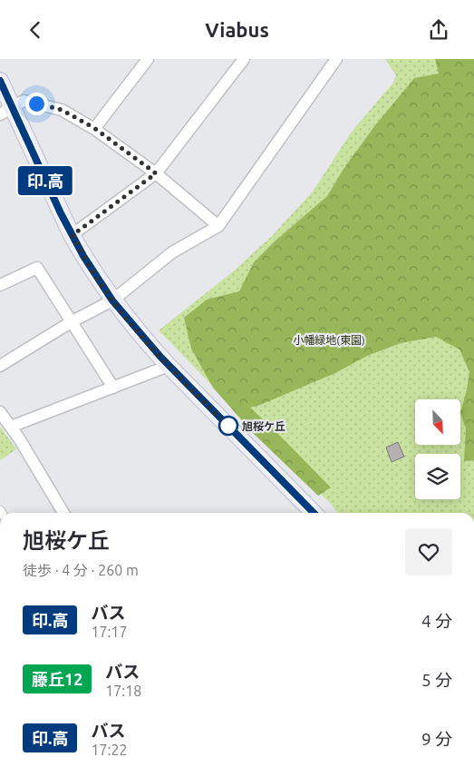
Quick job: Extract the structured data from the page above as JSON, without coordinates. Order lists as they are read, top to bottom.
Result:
{
  "parks": ["小幡緑地(東園)"],
  "places": ["旭桜ケ丘"],
  "lines": ["bus line 印.高"],
  "north": "bottom right",
  "page": {
    "header": "Viabus",
    "on_map": "印.高",
    "heading": ["旭桜ケ丘", "徒歩 · 4 分 · 260 m"],
    "list": [
      {
        "mark": "印.高",
        "name": "バス",
        "note": "17:17",
        "value": "4 分"
      },
      {
        "mark": "藤丘12",
        "name": "バス",
        "note": "17:18",
        "value": "5 分"
      },
      {
        "mark": "印.高",
        "name": "バス",
        "note": "17:22",
        "value": "9 分"
      }
    ]
  }
}
